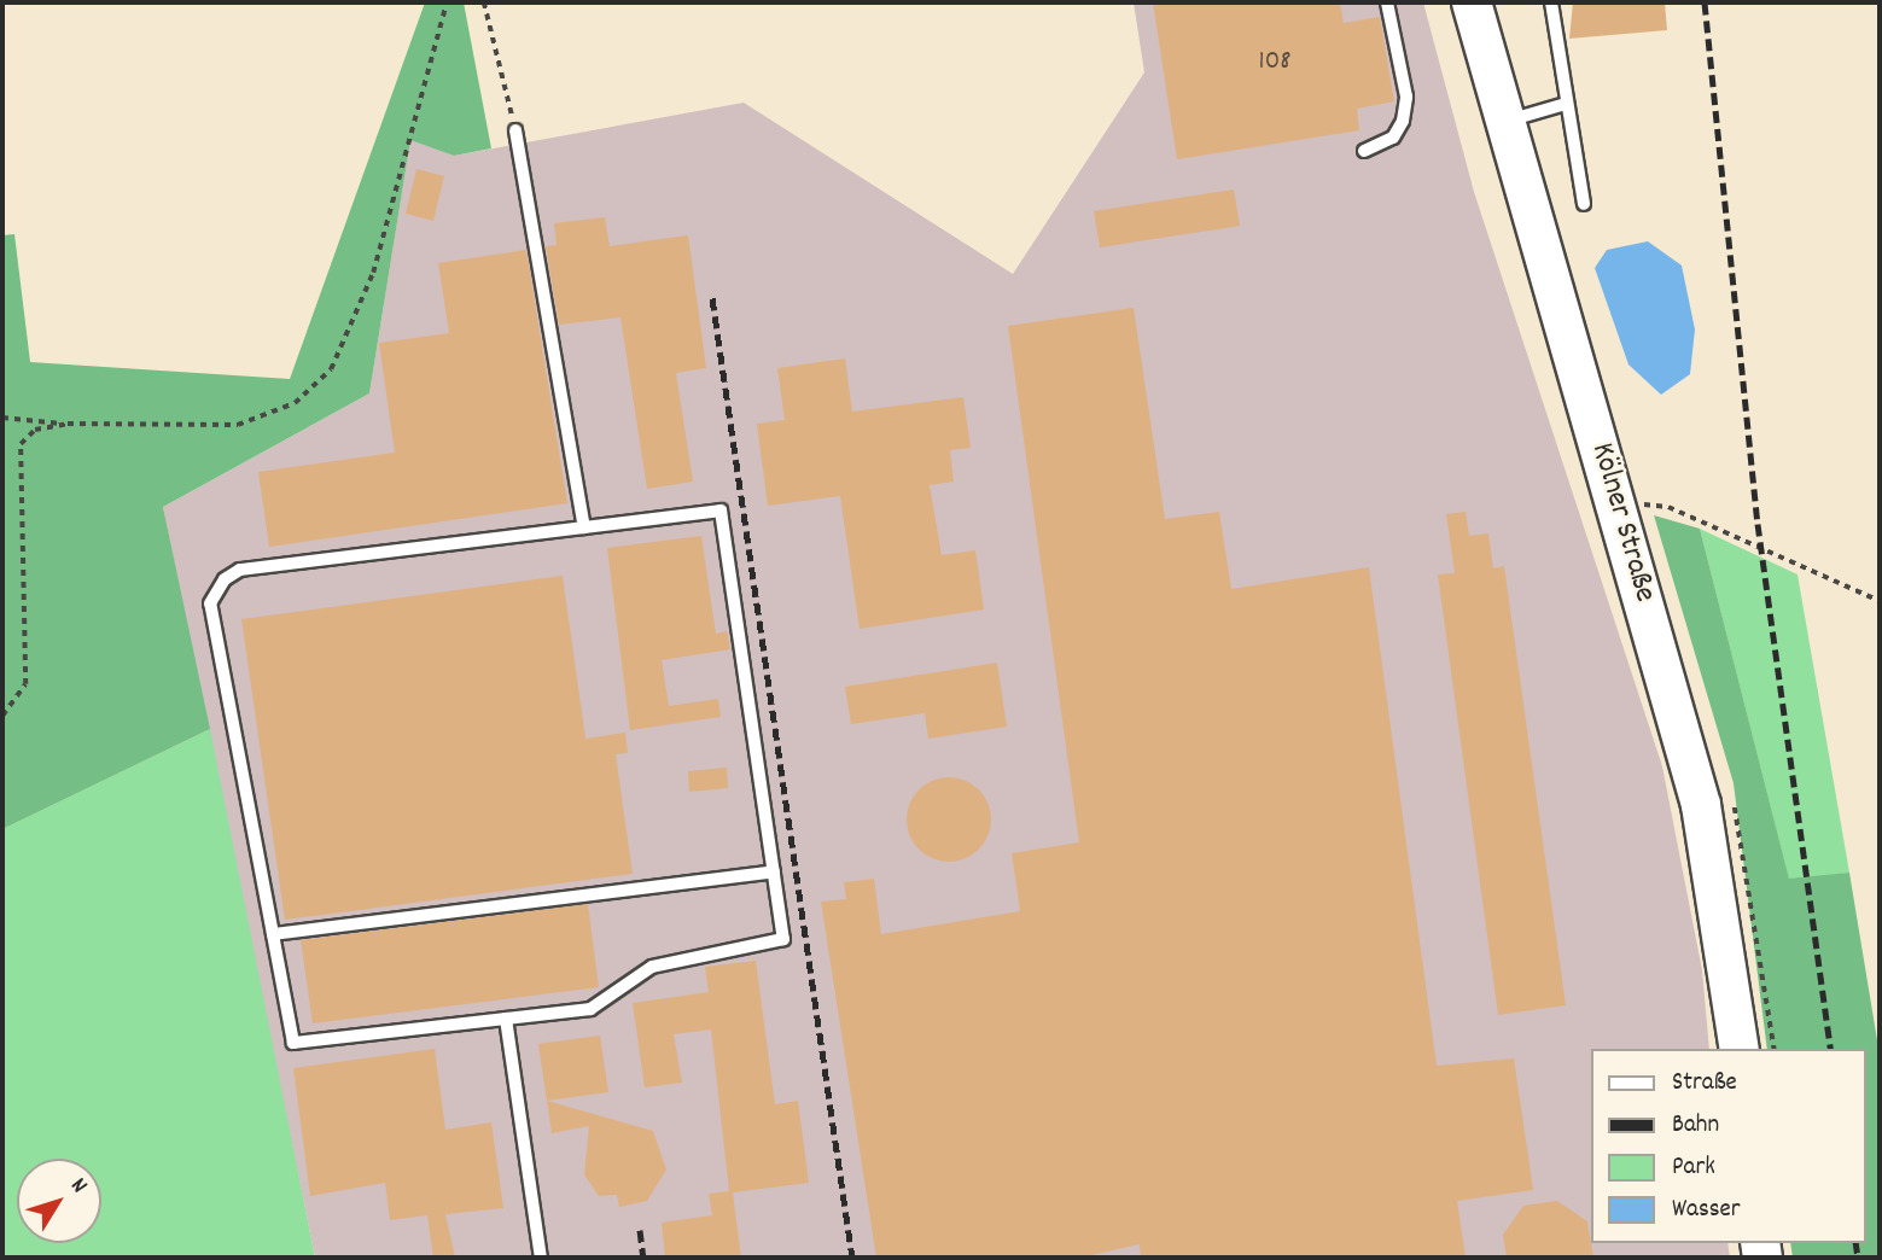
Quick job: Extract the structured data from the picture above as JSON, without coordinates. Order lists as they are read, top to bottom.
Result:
{
  "streets": {
    "main road": ["Kölner Straße"]
  },
  "house_numbers": ["108"],
  "legend": [
    "Straße",
    "Bahn",
    "Park",
    "Wasser"
  ],
  "north": "top right"
}
